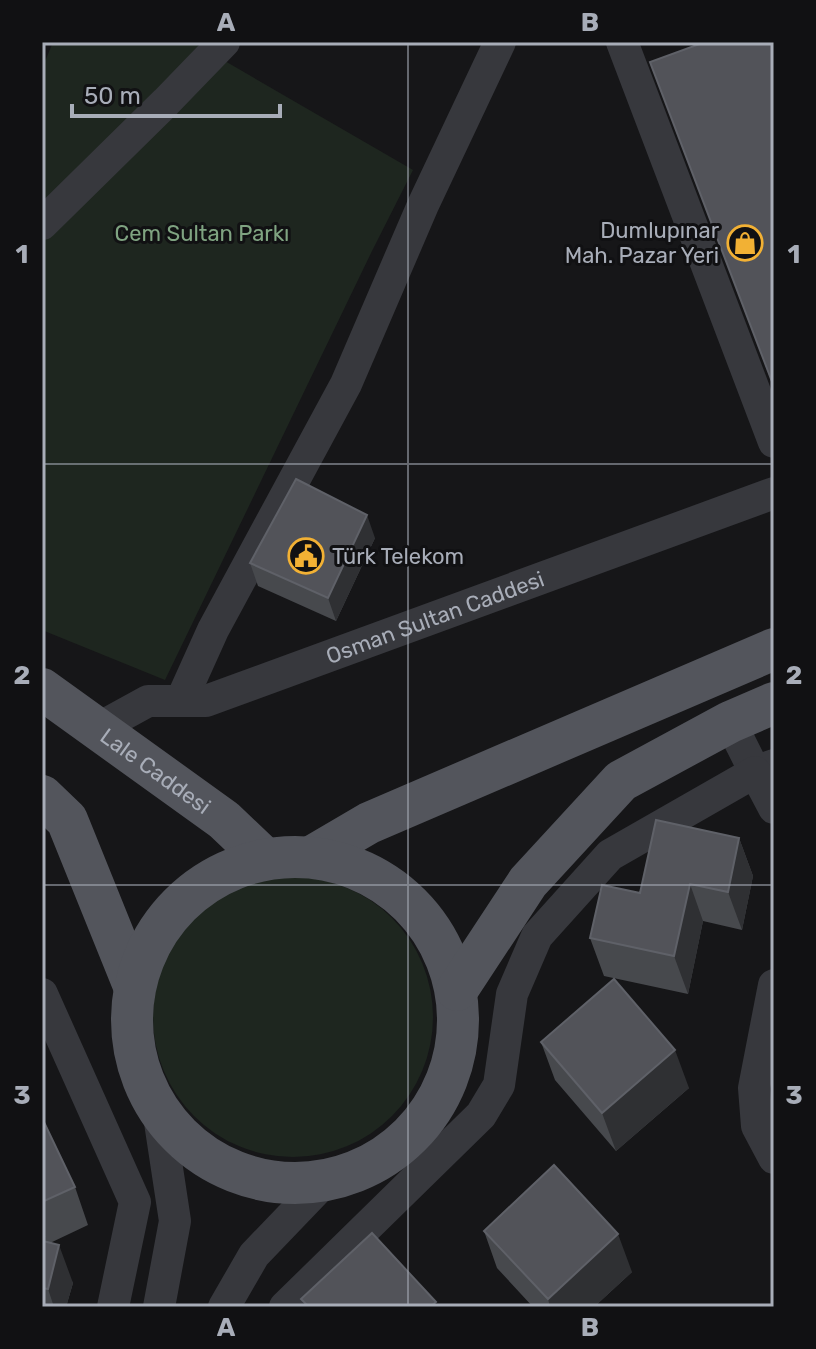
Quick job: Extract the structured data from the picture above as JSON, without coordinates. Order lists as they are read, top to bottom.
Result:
{
  "streets": {
    "main road": ["Lale Caddesi"],
    "street": ["Osman Sultan Caddesi"]
  },
  "crossings": [
    ["Osman Sultan Caddesi", "Lale Caddesi"]
  ],
  "parks": ["Cem Sultan Parkı"],
  "places": {
    "shop": ["Dumlupınar Mah. Pazar Yeri"],
    "public building": ["Türk Telekom"]
  },
  "scale_bar": "50 m",
  "grid": {
    "columns": ["A", "B"],
    "rows": ["1", "2", "3"]
  }
}
